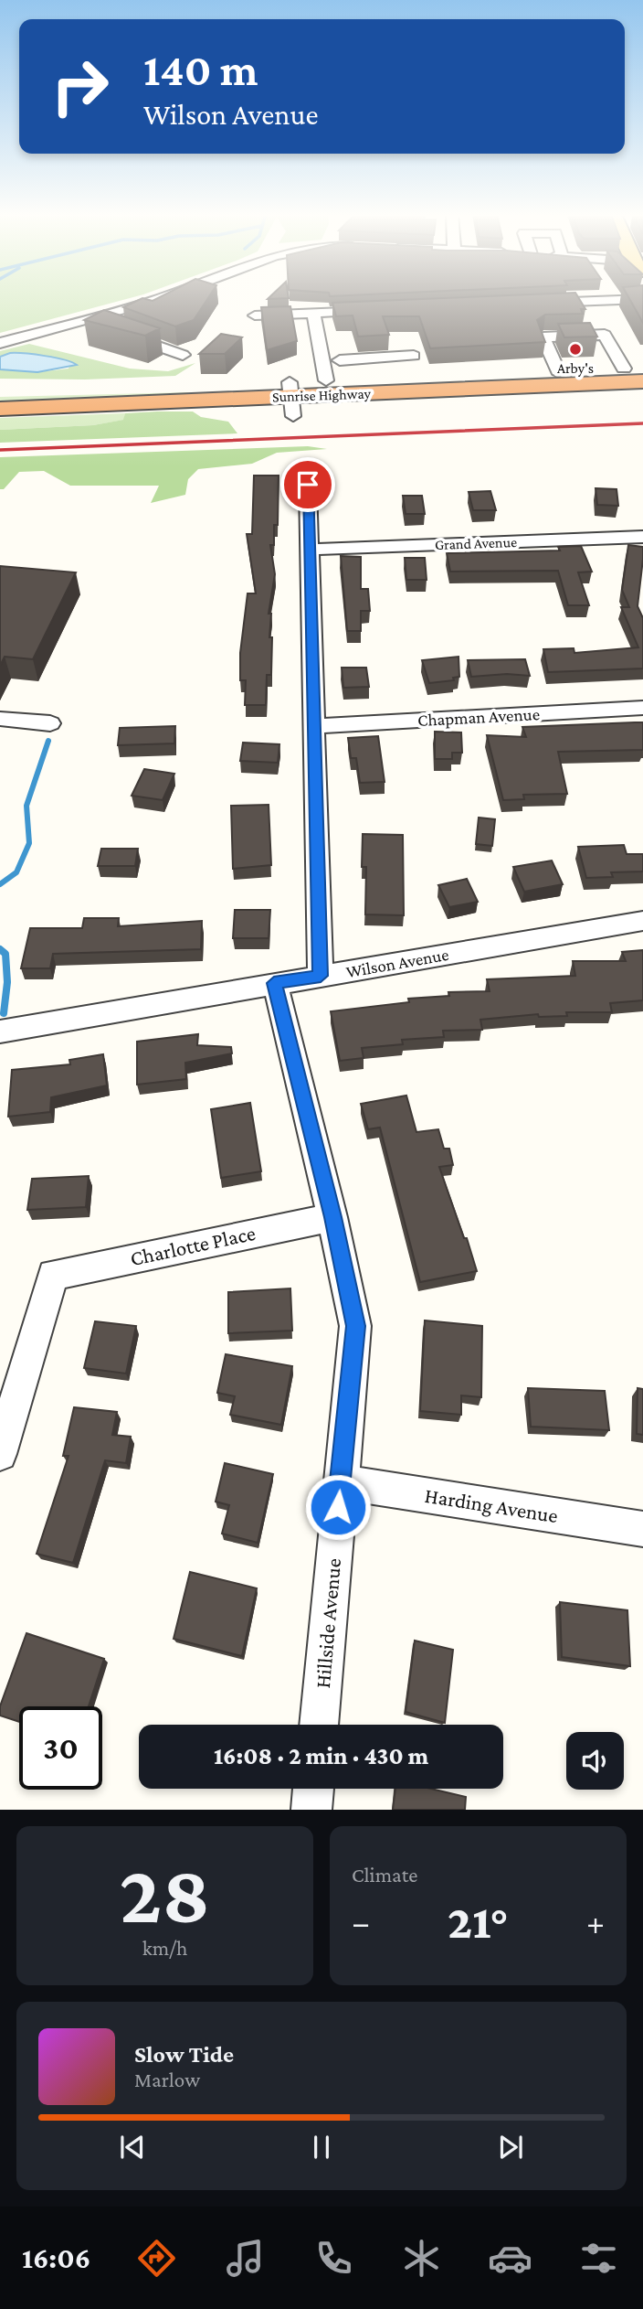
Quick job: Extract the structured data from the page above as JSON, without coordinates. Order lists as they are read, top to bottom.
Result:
{
  "streets": {
    "highway": ["Sunrise Highway"],
    "street": [
      "Grand Avenue",
      "Chapman Avenue",
      "Wilson Avenue",
      "Charlotte Place",
      "Harding Avenue",
      "Hillside Avenue"
    ]
  },
  "crossings": [
    ["Wilson Avenue", "Hillside Avenue"],
    ["Charlotte Place", "Hillside Avenue"],
    ["Harding Avenue", "Hillside Avenue"]
  ],
  "places": ["Arby's"],
  "page": {
    "turn": ["140 m", "Wilson Avenue"],
    "limit": "30",
    "trip": "16:08 · 2 min · 430 m",
    "tile": [
      ["28", "km/h"],
      "Climate"
    ],
    "heat": ["−", "21°", "+"],
    "song": ["Slow Tide", "Marlow"],
    "tabs": "16:06"
  }
}
